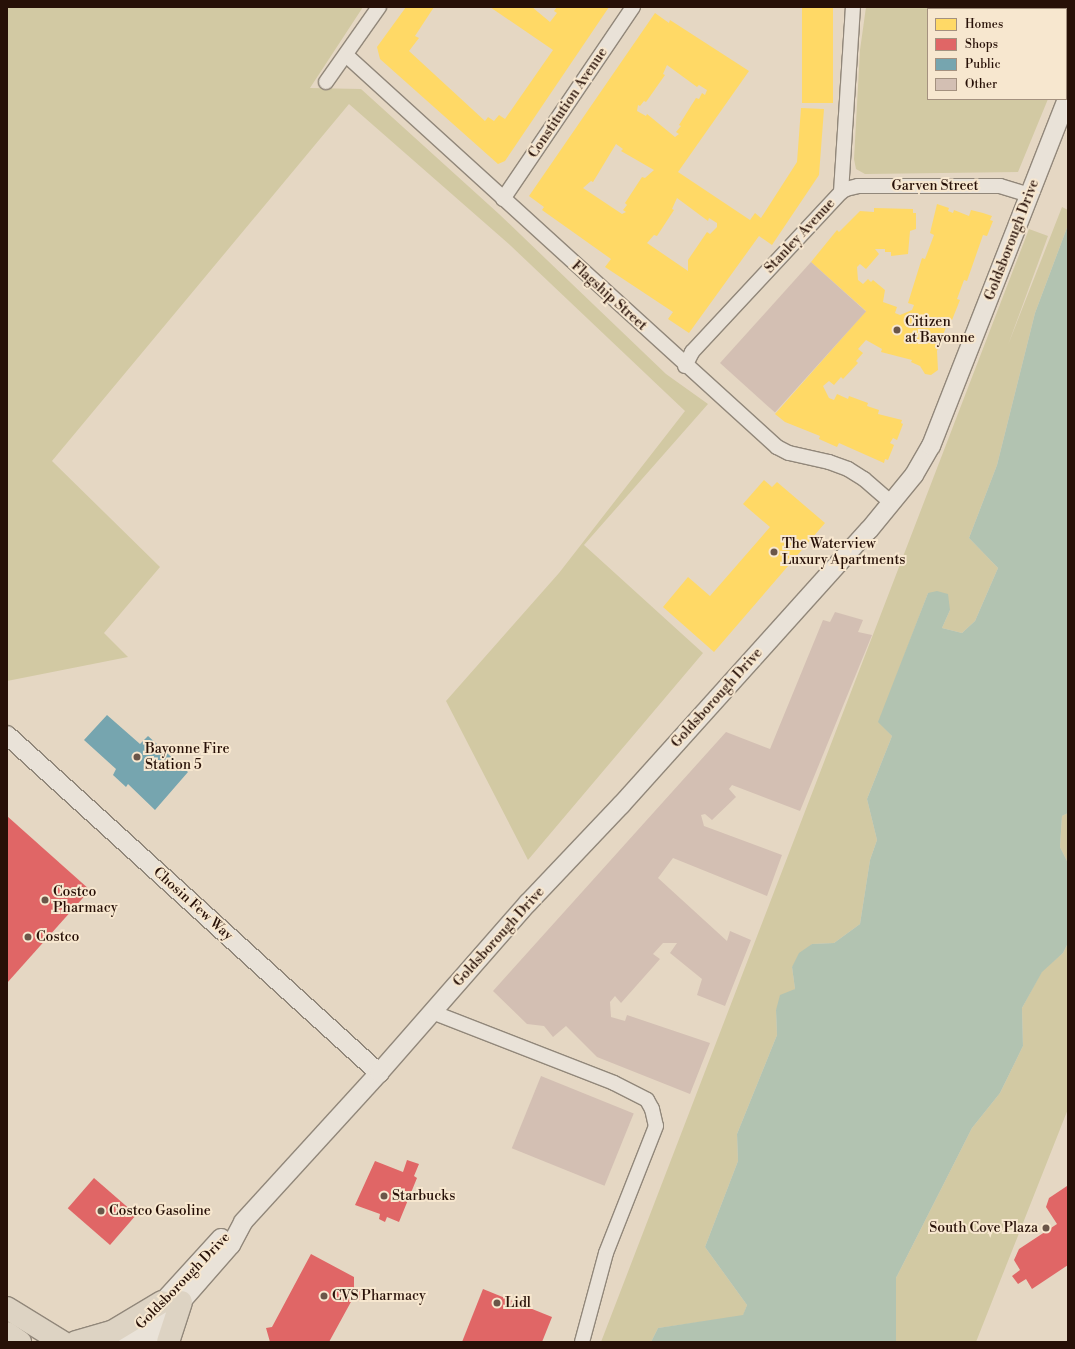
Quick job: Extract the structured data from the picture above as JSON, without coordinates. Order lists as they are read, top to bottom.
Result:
{
  "streets": {
    "street": [
      "Constitution Avenue",
      "Garven Street",
      "Stanley Avenue",
      "Goldsborough Drive",
      "Flagship Street",
      "Chosin Few Way"
    ]
  },
  "crossings": [
    ["Constitution Avenue", "Flagship Street"],
    ["Garven Street", "Stanley Avenue"],
    ["Garven Street", "Goldsborough Drive"],
    ["Stanley Avenue", "Flagship Street"],
    ["Goldsborough Drive", "Flagship Street"],
    ["Goldsborough Drive", "Chosin Few Way"]
  ],
  "places": [
    "Citizen at Bayonne",
    "The Waterview Luxury Apartments",
    "Bayonne Fire Station 5",
    "Costco Pharmacy",
    "Costco",
    "Starbucks",
    "Costco Gasoline",
    "South Cove Plaza",
    "CVS Pharmacy",
    "Lidl"
  ],
  "legend": [
    "Homes",
    "Shops",
    "Public",
    "Other"
  ]
}
